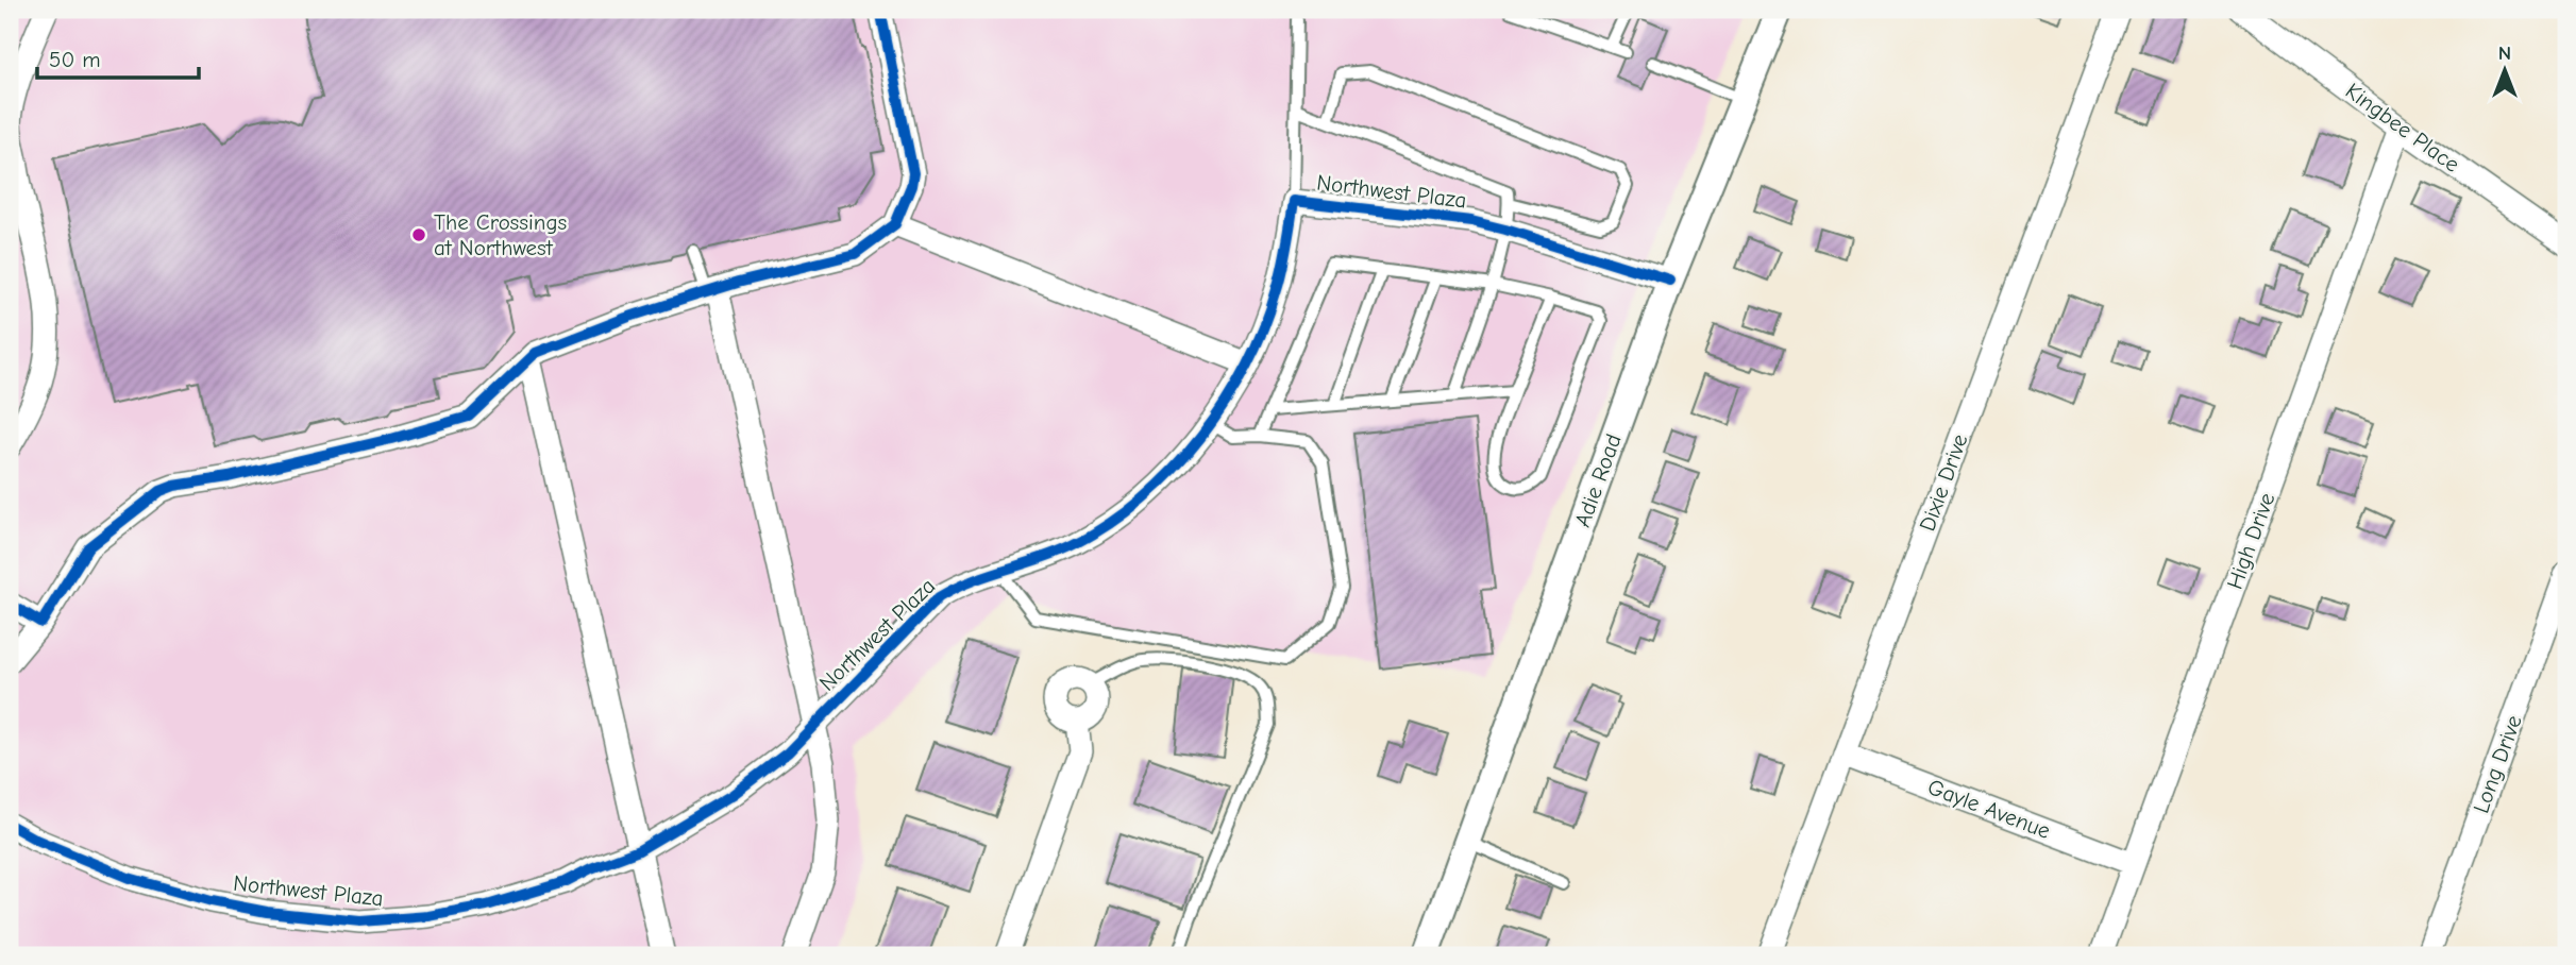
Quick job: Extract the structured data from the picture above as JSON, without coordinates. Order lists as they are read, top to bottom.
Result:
{
  "streets": {
    "street": [
      "Kingbee Place",
      "Northwest Plaza",
      "Adie Road",
      "Dixie Drive",
      "High Drive",
      "Long Drive",
      "Gayle Avenue"
    ]
  },
  "crossings": [
    ["Kingbee Place", "High Drive"],
    ["Northwest Plaza", "Adie Road"],
    ["Dixie Drive", "Gayle Avenue"],
    ["High Drive", "Gayle Avenue"]
  ],
  "places": ["The Crossings at Northwest"],
  "scale_bar": "50 m",
  "north": "top"
}
